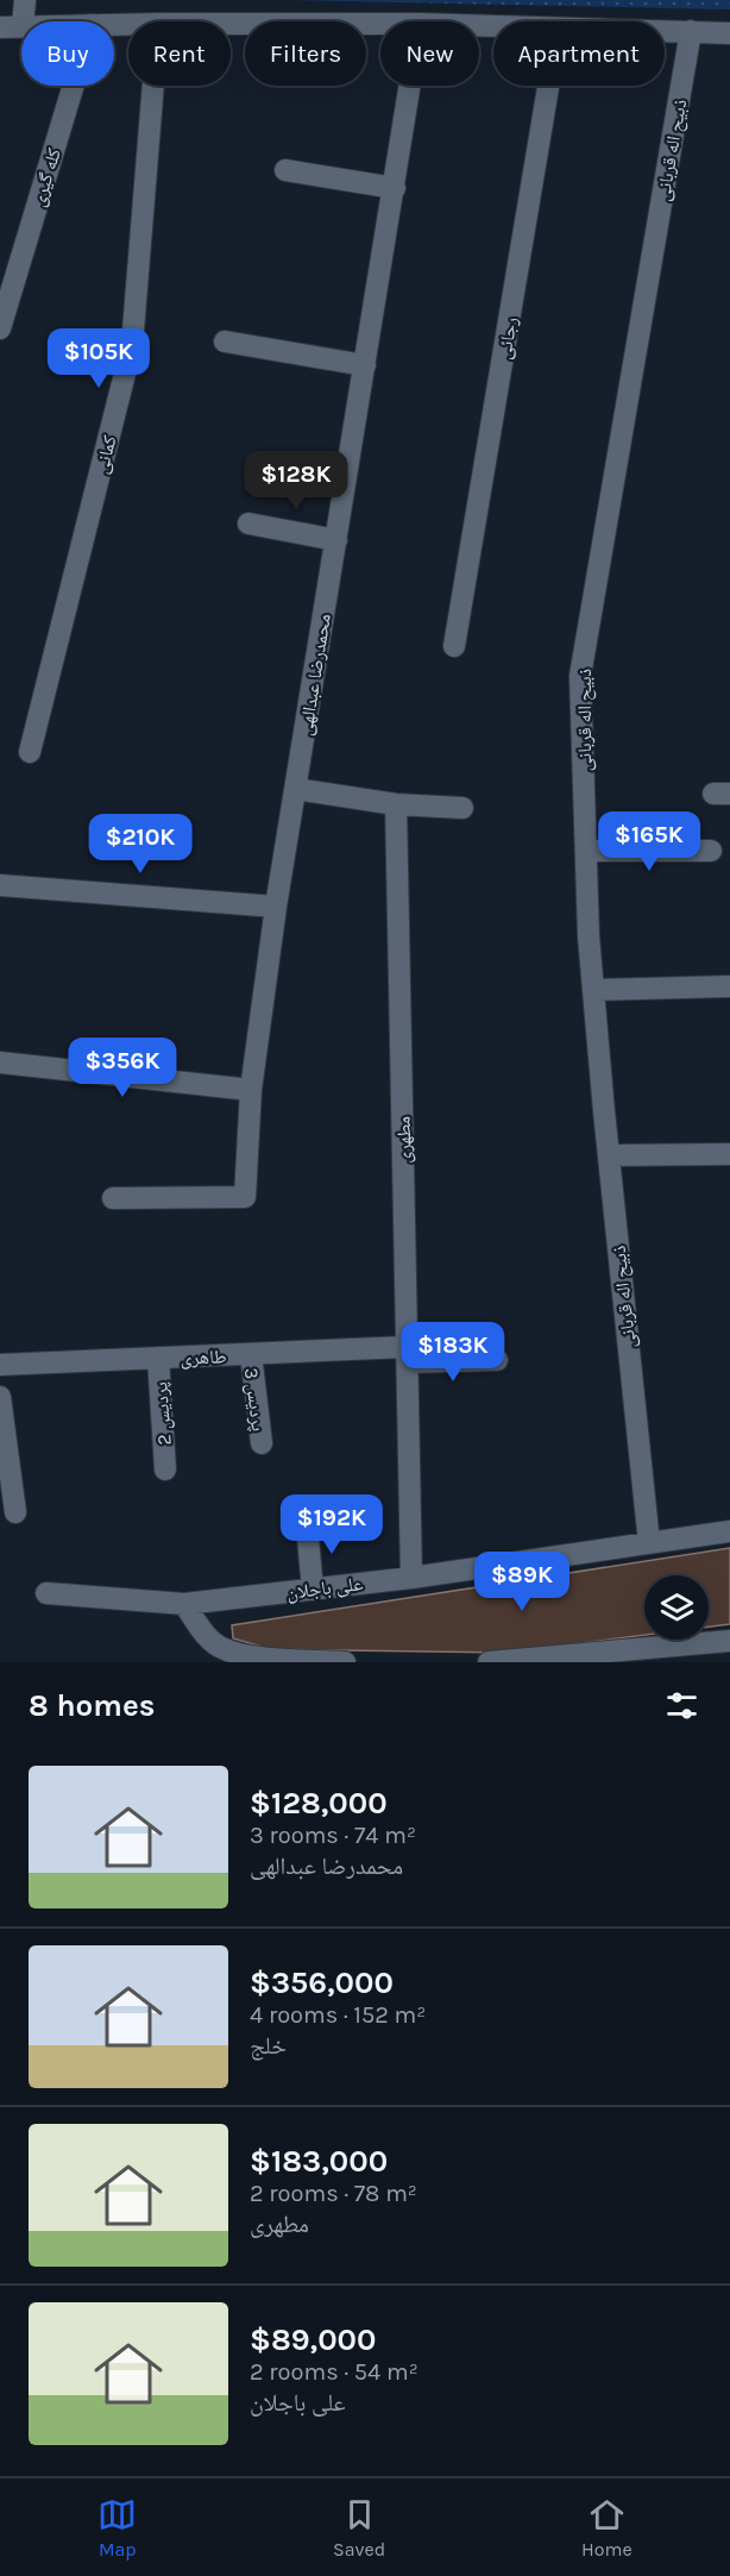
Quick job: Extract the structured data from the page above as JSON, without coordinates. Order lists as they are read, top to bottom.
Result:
{
  "streets": {
    "street": [
      "ذبیح اله قربانی",
      "کله گیری",
      "رجائی",
      "کمانی",
      "محمدرضا عبدالهی",
      "مطهری",
      "طاهری",
      "پردیس 3",
      "پردیس 2",
      "علی باجلان"
    ]
  },
  "crossings": [
    ["ذبیح اله قربانی", "علی باجلان"],
    ["مطهری", "طاهری"],
    ["مطهری", "علی باجلان"],
    ["طاهری", "پردیس 3"],
    ["طاهری", "پردیس 2"]
  ],
  "page": {
    "chip": [
      "Buy",
      "Rent",
      "Filters",
      "New",
      "Apartment"
    ],
    "price": [
      "$105K",
      "$128K",
      "$165K",
      "$210K",
      "$356K",
      "$183K",
      "$192K",
      "$89K"
    ],
    "heading": "8 homes",
    "list": [
      {
        "name": "$128,000",
        "note": "3 rooms · 74 m² · محمدرضا عبدالهی"
      },
      {
        "name": "$356,000",
        "note": "4 rooms · 152 m² · خلج"
      },
      {
        "name": "$183,000",
        "note": "2 rooms · 78 m² · مطهری"
      },
      {
        "name": "$89,000",
        "note": "2 rooms · 54 m² · علی باجلان"
      }
    ],
    "tabs": ["Map", "Saved", "Home"]
  }
}
